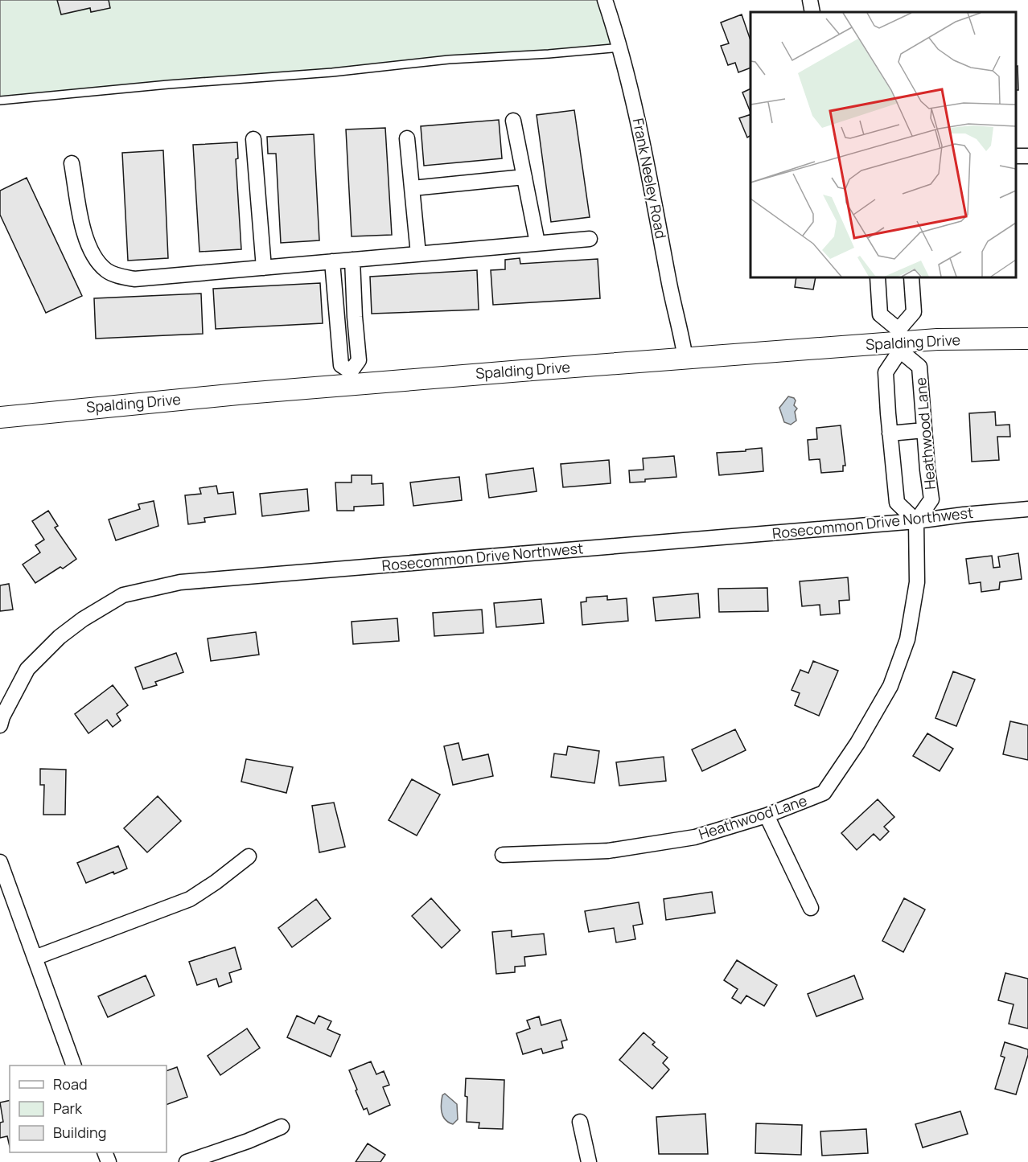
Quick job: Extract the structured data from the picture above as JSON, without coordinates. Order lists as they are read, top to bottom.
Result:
{
  "streets": {
    "main road": ["Spalding Drive"],
    "street": ["Frank Neeley Road", "Heathwood Lane", "Rosecommon Drive Northwest"]
  },
  "crossings": [
    ["Frank Neeley Road", "Spalding Drive"],
    ["Spalding Drive", "Heathwood Lane"],
    ["Heathwood Lane", "Rosecommon Drive Northwest"]
  ],
  "legend": ["Road", "Park", "Building"]
}
